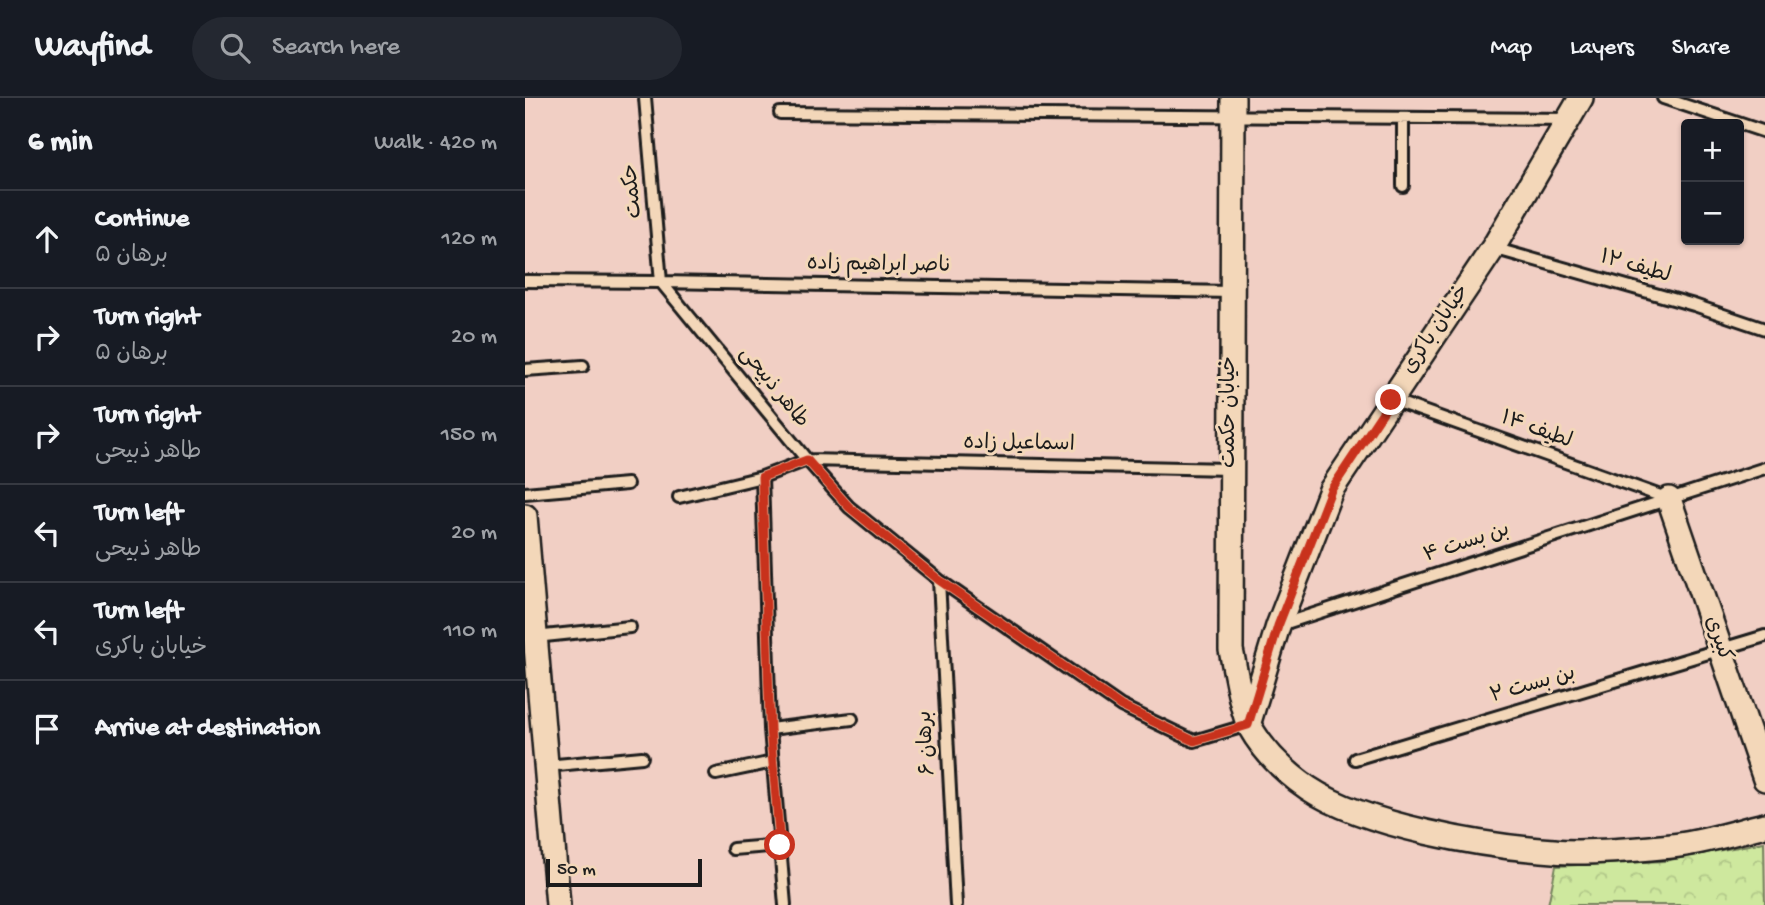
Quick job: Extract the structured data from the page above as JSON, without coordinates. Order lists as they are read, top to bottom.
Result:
{
  "streets": {
    "street": ["خیابان باکری", "خیابان حکمت", "کبیری"],
    "lane": [
      "حکمت",
      "ناصر ابراهیم زاده",
      "لطیف ۱۲",
      "طاهر ذبیحی",
      "لطیف ۱۴",
      "اسماعیل زاده",
      "بن بست ۴",
      "بن بست ۲",
      "برهان ۶"
    ]
  },
  "crossings": [
    ["حکمت", "ناصر ابراهیم زاده"],
    ["حکمت", "طاهر ذبیحی"],
    ["ناصر ابراهیم زاده", "طاهر ذبیحی"],
    ["ناصر ابراهیم زاده", "خیابان حکمت"],
    ["لطیف ۱۲", "خیابان باکری"],
    ["خیابان باکری", "طاهر ذبیحی"],
    ["خیابان باکری", "خیابان حکمت"],
    ["خیابان باکری", "لطیف ۱۴"],
    ["خیابان باکری", "بن بست ۴"],
    ["طاهر ذبیحی", "خیابان حکمت"],
    ["طاهر ذبیحی", "اسماعیل زاده"],
    ["طاهر ذبیحی", "برهان ۶"],
    ["خیابان حکمت", "اسماعیل زاده"],
    ["لطیف ۱۴", "بن بست ۴"],
    ["لطیف ۱۴", "کبیری"],
    ["بن بست ۴", "کبیری"],
    ["کبیری", "بن بست ۲"]
  ],
  "scale_bar": "50 m",
  "page": {
    "header": "Wayfind",
    "search": "Search here",
    "nav": ["Map", "Layers", "Share"],
    "heading": ["6 min", "Walk · 420 m"],
    "map_buttons": ["+", "−"],
    "list": [
      ["Continue", "برهان ۵", "120 m"],
      ["Turn right", "برهان ۵", "20 m"],
      ["Turn right", "طاهر ذبیحی", "150 m"],
      ["Turn left", "طاهر ذبیحی", "20 m"],
      ["Turn left", "خیابان باکری", "110 m"],
      "Arrive at destination"
    ],
    "scale": "50 m"
  }
}
